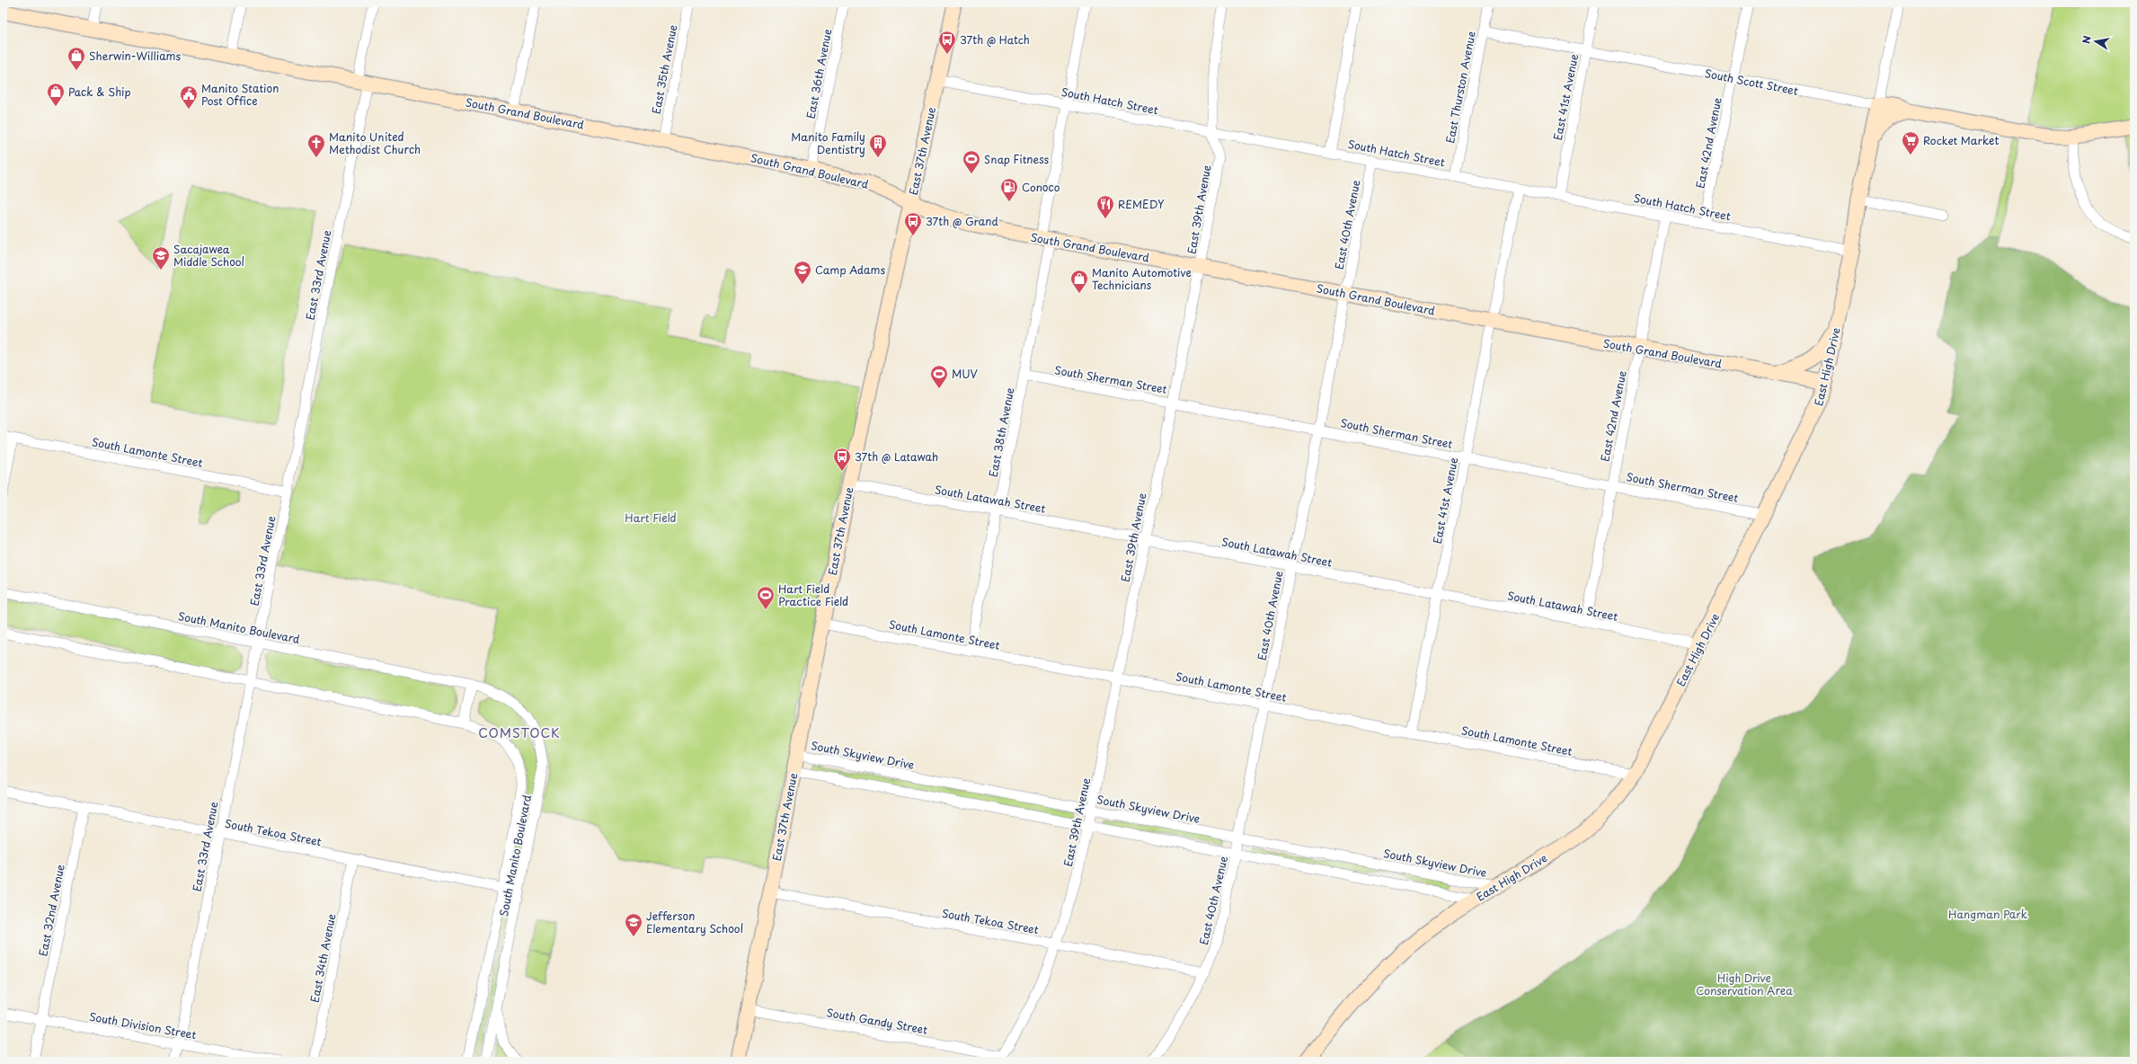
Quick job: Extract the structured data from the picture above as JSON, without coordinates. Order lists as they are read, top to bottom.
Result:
{
  "streets": {
    "main road": [
      "South Scott Street",
      "South Grand Boulevard",
      "East 37th Avenue",
      "East High Drive"
    ],
    "street": [
      "East 35th Avenue",
      "East 36th Avenue",
      "East Thurston Avenue",
      "East 41st Avenue",
      "South Hatch Street",
      "East 42nd Avenue",
      "East 39th Avenue",
      "East 40th Avenue",
      "East 33rd Avenue",
      "South Sherman Street",
      "East 38th Avenue",
      "South Lamonte Street",
      "South Latawah Street",
      "South Manito Boulevard",
      "South Skyview Drive",
      "South Tekoa Street",
      "East 32nd Avenue",
      "East 34th Avenue",
      "South Gandy Street",
      "South Division Street"
    ]
  },
  "crossings": [
    ["East 35th Avenue", "South Grand Boulevard"],
    ["East 36th Avenue", "South Grand Boulevard"],
    ["South Scott Street", "East Thurston Avenue"],
    ["South Scott Street", "East 41st Avenue"],
    ["South Scott Street", "East 42nd Avenue"],
    ["South Scott Street", "East High Drive"],
    ["East Thurston Avenue", "South Hatch Street"],
    ["East 41st Avenue", "South Hatch Street"],
    ["East 41st Avenue", "South Grand Boulevard"],
    ["East 41st Avenue", "South Sherman Street"],
    ["East 41st Avenue", "South Lamonte Street"],
    ["East 41st Avenue", "South Latawah Street"],
    ["South Hatch Street", "East 42nd Avenue"],
    ["South Hatch Street", "East 37th Avenue"],
    ["South Hatch Street", "East 39th Avenue"],
    ["South Hatch Street", "East 40th Avenue"],
    ["South Hatch Street", "East High Drive"],
    ["South Hatch Street", "East 38th Avenue"],
    ["South Grand Boulevard", "East 42nd Avenue"],
    ["South Grand Boulevard", "East 37th Avenue"],
    ["South Grand Boulevard", "East 39th Avenue"],
    ["South Grand Boulevard", "East 40th Avenue"],
    ["South Grand Boulevard", "East 33rd Avenue"],
    ["South Grand Boulevard", "East High Drive"],
    ["South Grand Boulevard", "East 38th Avenue"],
    ["East 42nd Avenue", "South Sherman Street"],
    ["East 42nd Avenue", "South Latawah Street"],
    ["East 37th Avenue", "South Lamonte Street"],
    ["East 37th Avenue", "South Latawah Street"],
    ["East 37th Avenue", "South Skyview Drive"],
    ["East 37th Avenue", "South Tekoa Street"],
    ["East 37th Avenue", "South Gandy Street"],
    ["East 39th Avenue", "South Sherman Street"],
    ["East 39th Avenue", "South Lamonte Street"],
    ["East 39th Avenue", "South Latawah Street"],
    ["East 39th Avenue", "South Skyview Drive"],
    ["East 39th Avenue", "South Tekoa Street"],
    ["East 39th Avenue", "South Gandy Street"],
    ["East 40th Avenue", "South Sherman Street"],
    ["East 40th Avenue", "South Lamonte Street"],
    ["East 40th Avenue", "South Latawah Street"],
    ["East 40th Avenue", "South Skyview Drive"],
    ["East 40th Avenue", "South Tekoa Street"],
    ["East 33rd Avenue", "South Lamonte Street"],
    ["East 33rd Avenue", "South Manito Boulevard"],
    ["East 33rd Avenue", "South Tekoa Street"],
    ["East 33rd Avenue", "South Division Street"],
    ["East High Drive", "South Sherman Street"],
    ["East High Drive", "South Lamonte Street"],
    ["East High Drive", "South Latawah Street"],
    ["East High Drive", "South Skyview Drive"],
    ["South Sherman Street", "East 38th Avenue"],
    ["East 38th Avenue", "South Lamonte Street"],
    ["East 38th Avenue", "South Latawah Street"],
    ["South Manito Boulevard", "South Tekoa Street"],
    ["South Tekoa Street", "East 32nd Avenue"],
    ["South Tekoa Street", "East 34th Avenue"],
    ["East 32nd Avenue", "South Division Street"]
  ],
  "districts": ["COMSTOCK"],
  "parks": ["Hart Field", "Hangman Park", "High Drive Conservation Area"],
  "places": {
    "bus stop": ["37th @ Hatch", "37th @ Grand", "37th @ Latawah"],
    "shop": ["Sherwin-Williams", "Pack & Ship", "Manito Automotive Technicians"],
    "public building": ["Manito Station Post Office"],
    "supermarket": ["Rocket Market"],
    "church": ["Manito United Methodist Church"],
    "building": ["Manito Family Dentistry"],
    "sports": ["Snap Fitness", "MUV", "Hart Field Practice Field"],
    "fuel station": ["Conoco"],
    "restaurant": ["REMEDY"],
    "school or university": ["Sacajawea Middle School", "Camp Adams", "Jefferson Elementary School"]
  },
  "north": "left"
}
